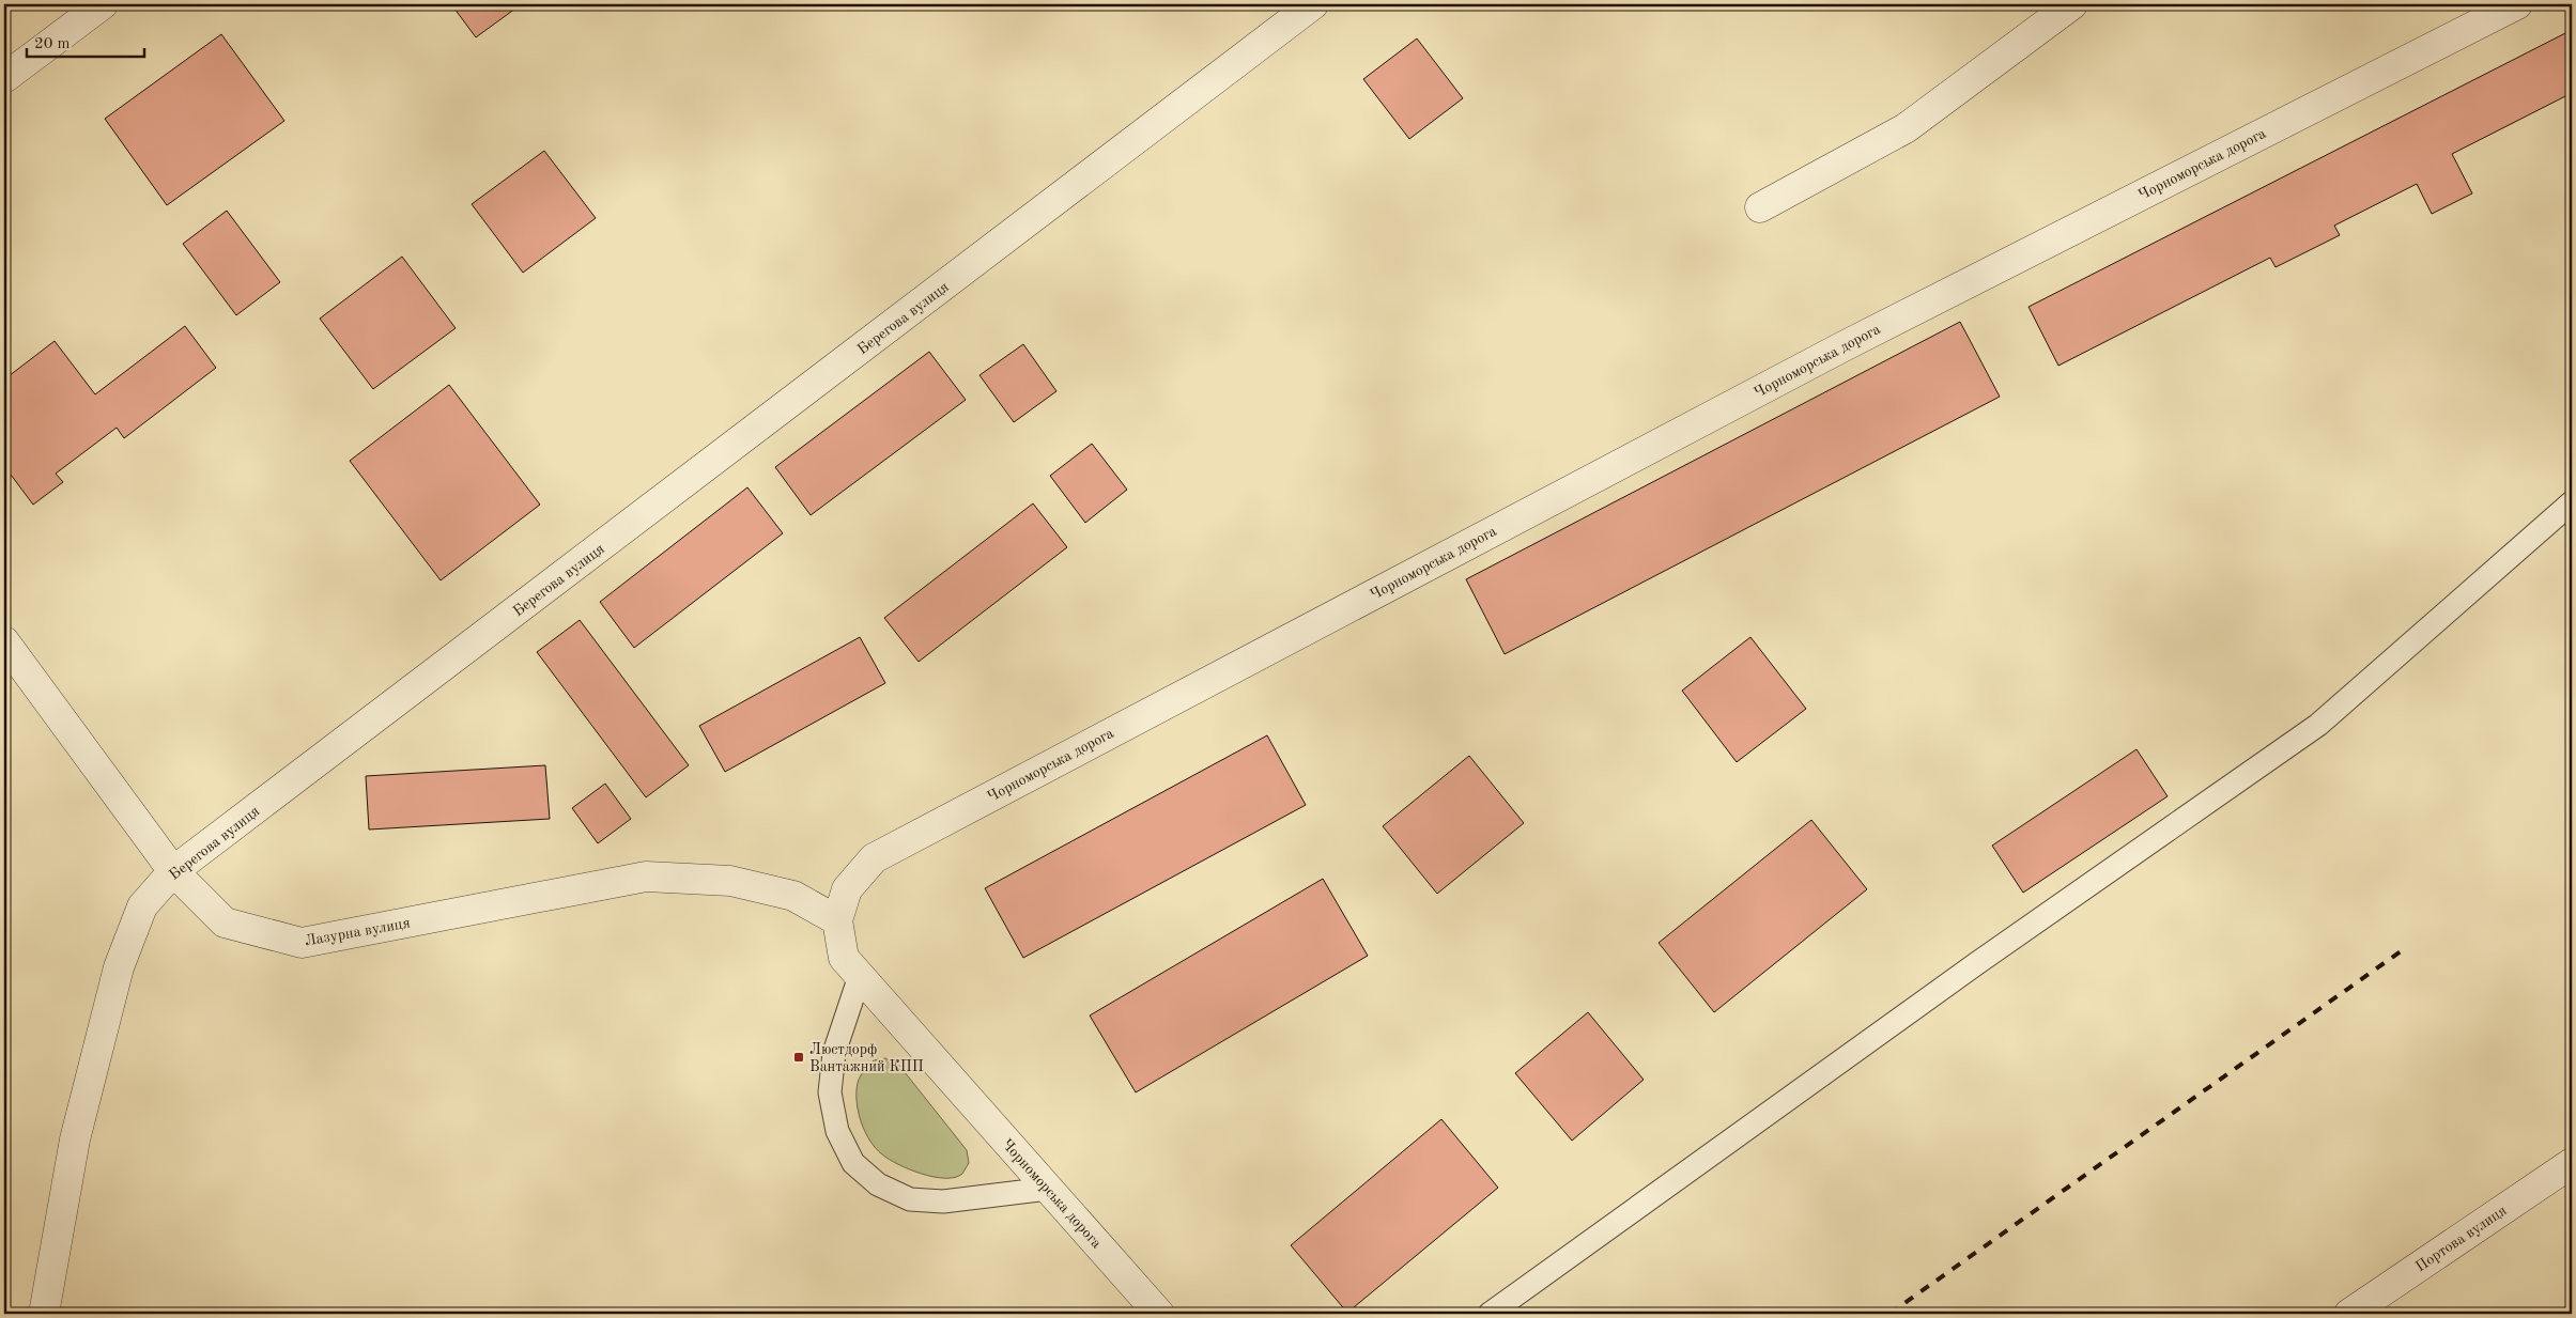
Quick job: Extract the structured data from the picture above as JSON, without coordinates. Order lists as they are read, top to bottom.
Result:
{
  "streets": {
    "street": [
      "Чорноморська дорога",
      "Берегова вулиця",
      "Лазурна вулиця",
      "Портова вулиця"
    ]
  },
  "crossings": [
    ["Чорноморська дорога", "Лазурна вулиця"],
    ["Берегова вулиця", "Лазурна вулиця"]
  ],
  "places": {
    "transit": ["Люстдорф Вантажний КПП"]
  },
  "scale_bar": "20 m"
}
